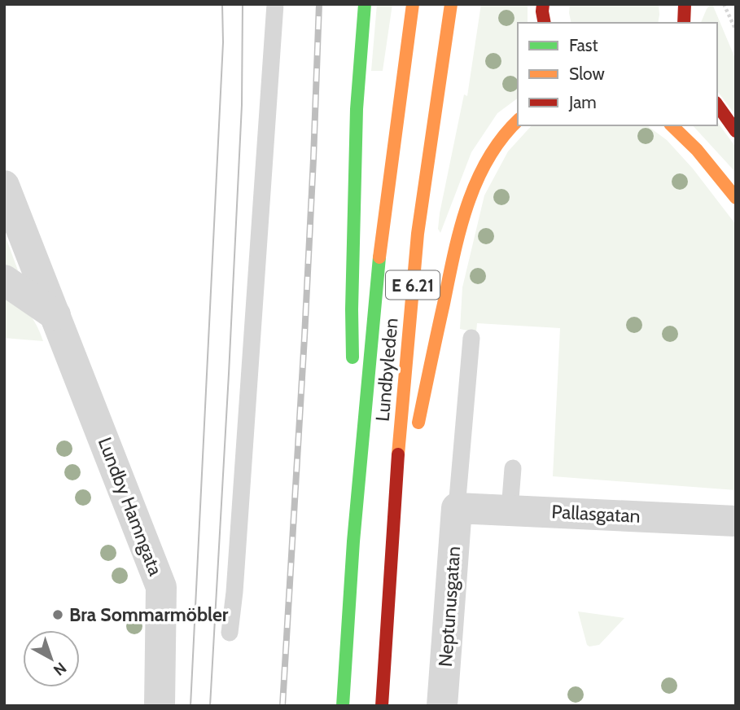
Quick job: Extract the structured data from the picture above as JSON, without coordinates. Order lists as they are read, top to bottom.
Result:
{
  "streets": {
    "main road": ["E 6.21", "Lundbyleden"],
    "street": ["Lundby Hamngata", "Pallasgatan", "Neptunusgatan"]
  },
  "crossings": [
    ["Pallasgatan", "Neptunusgatan"]
  ],
  "places": ["Bra Sommarmöbler"],
  "legend": ["Fast", "Slow", "Jam"],
  "north": "bottom right"
}
